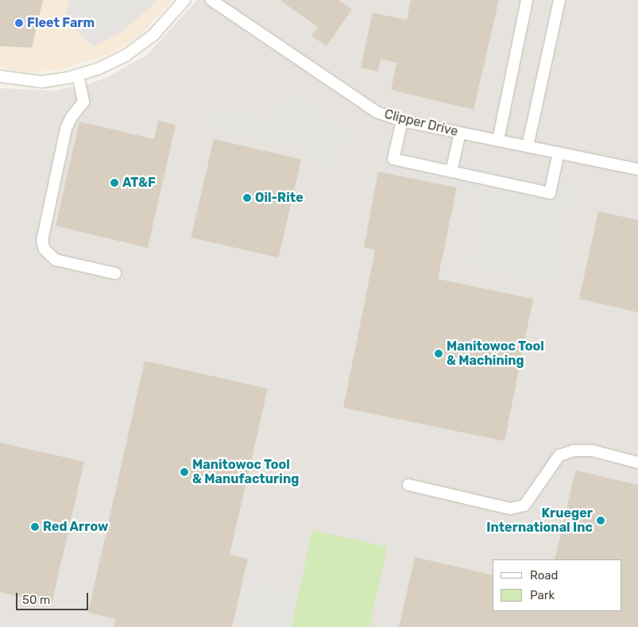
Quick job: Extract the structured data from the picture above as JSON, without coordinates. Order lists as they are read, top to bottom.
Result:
{
  "streets": {
    "street": ["Clipper Drive"]
  },
  "places": [
    "Fleet Farm",
    "AT&F",
    "Oil-Rite",
    "Manitowoc Tool & Machining",
    "Manitowoc Tool & Manufacturing",
    "Krueger International Inc",
    "Red Arrow"
  ],
  "legend": ["Road", "Park"],
  "scale_bar": "50 m"
}
